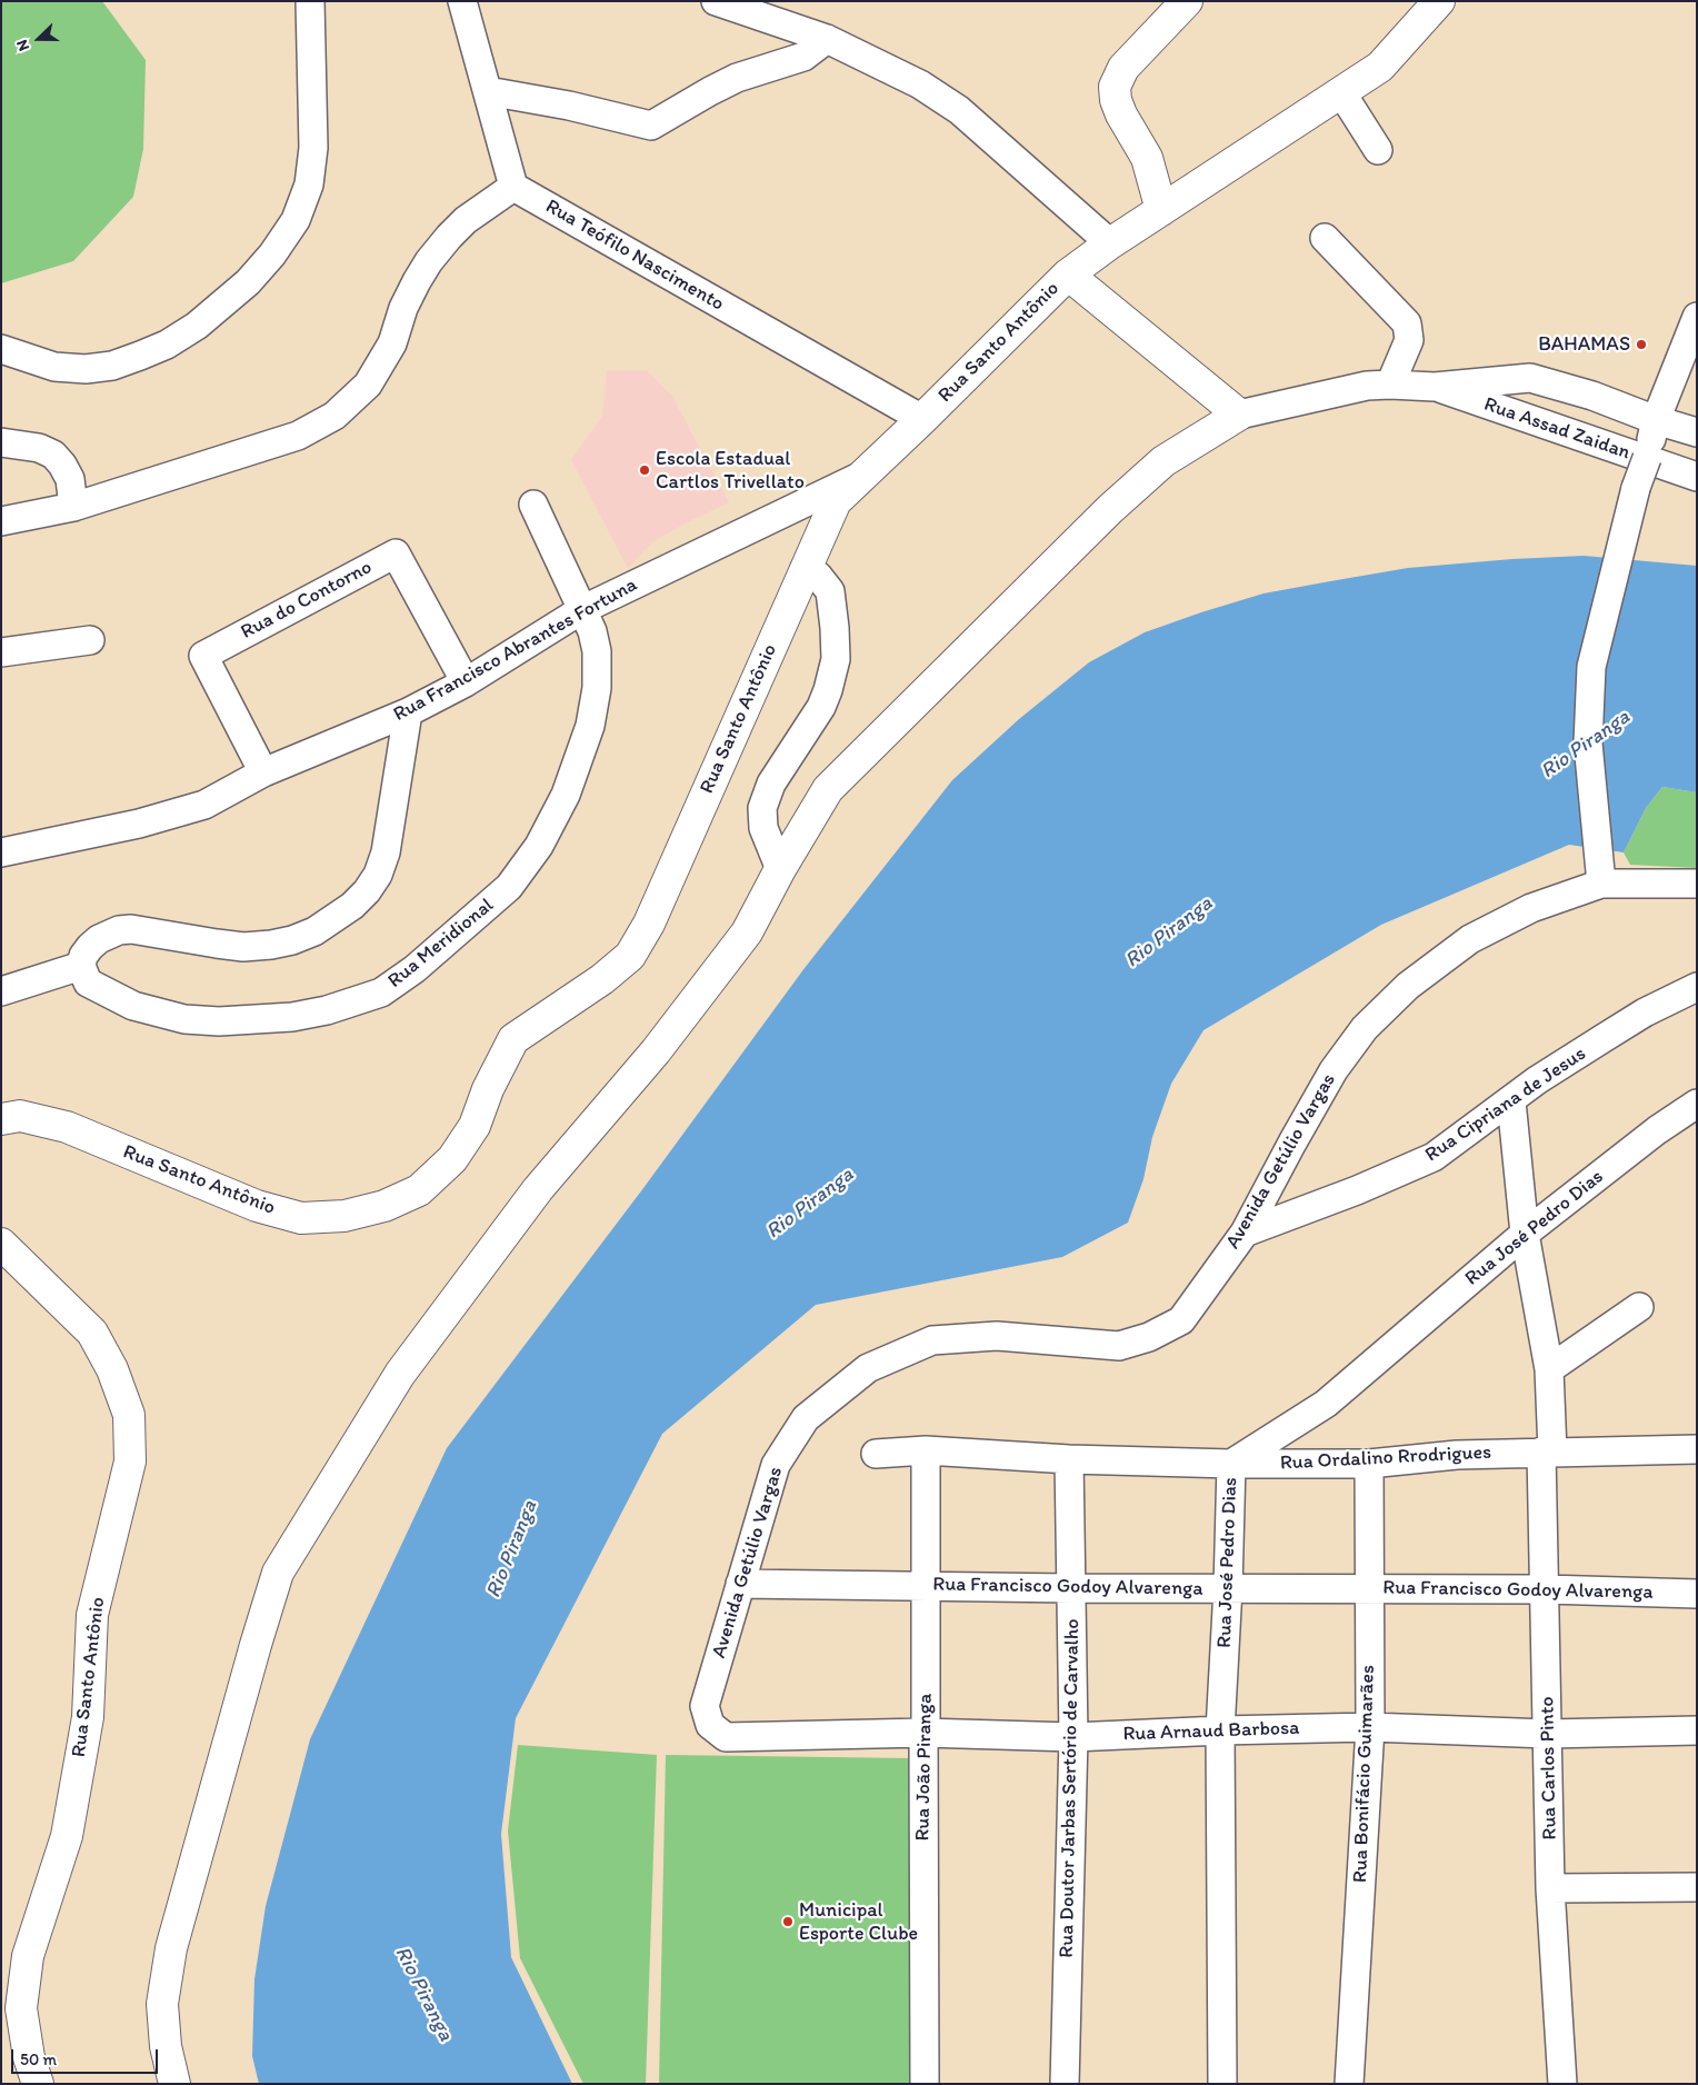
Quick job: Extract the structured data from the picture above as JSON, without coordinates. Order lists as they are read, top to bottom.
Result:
{
  "streets": {
    "main road": ["Rua Santo Antônio"],
    "street": [
      "Rua Teófilo Nascimento",
      "Rua Assad Zaidan",
      "Rua do Contorno",
      "Rua Francisco Abrantes Fortuna",
      "Rua Meridional",
      "Rua Cipriana de Jesus",
      "Avenida Getúlio Vargas",
      "Rua José Pedro Dias",
      "Rua Ordalino Rrodrigues",
      "Rua Francisco Godoy Alvarenga",
      "Rua Arnaud Barbosa",
      "Rua João Piranga",
      "Rua Carlos Pinto",
      "Rua Bonifácio Guimarães",
      "Rua Doutor Jarbas Sertório de Carvalho"
    ]
  },
  "crossings": [
    ["Rua Teófilo Nascimento", "Rua Santo Antônio"],
    ["Rua Santo Antônio", "Rua Francisco Abrantes Fortuna"],
    ["Rua do Contorno", "Rua Francisco Abrantes Fortuna"],
    ["Rua Francisco Abrantes Fortuna", "Rua Meridional"],
    ["Rua Cipriana de Jesus", "Avenida Getúlio Vargas"],
    ["Rua Cipriana de Jesus", "Rua Carlos Pinto"],
    ["Avenida Getúlio Vargas", "Rua Francisco Godoy Alvarenga"],
    ["Avenida Getúlio Vargas", "Rua Arnaud Barbosa"],
    ["Rua José Pedro Dias", "Rua Ordalino Rrodrigues"],
    ["Rua José Pedro Dias", "Rua Francisco Godoy Alvarenga"],
    ["Rua José Pedro Dias", "Rua Arnaud Barbosa"],
    ["Rua José Pedro Dias", "Rua Carlos Pinto"],
    ["Rua Ordalino Rrodrigues", "Rua João Piranga"],
    ["Rua Ordalino Rrodrigues", "Rua Carlos Pinto"],
    ["Rua Ordalino Rrodrigues", "Rua Bonifácio Guimarães"],
    ["Rua Ordalino Rrodrigues", "Rua Doutor Jarbas Sertório de Carvalho"],
    ["Rua Francisco Godoy Alvarenga", "Rua João Piranga"],
    ["Rua Francisco Godoy Alvarenga", "Rua Carlos Pinto"],
    ["Rua Francisco Godoy Alvarenga", "Rua Bonifácio Guimarães"],
    ["Rua Francisco Godoy Alvarenga", "Rua Doutor Jarbas Sertório de Carvalho"],
    ["Rua Arnaud Barbosa", "Rua João Piranga"],
    ["Rua Arnaud Barbosa", "Rua Carlos Pinto"],
    ["Rua Arnaud Barbosa", "Rua Bonifácio Guimarães"],
    ["Rua Arnaud Barbosa", "Rua Doutor Jarbas Sertório de Carvalho"]
  ],
  "water": ["Rio Piranga"],
  "places": ["BAHAMAS", "Escola Estadual Cartlos Trivellato", "Municipal Esporte Clube"],
  "scale_bar": "50 m",
  "north": "left"
}
